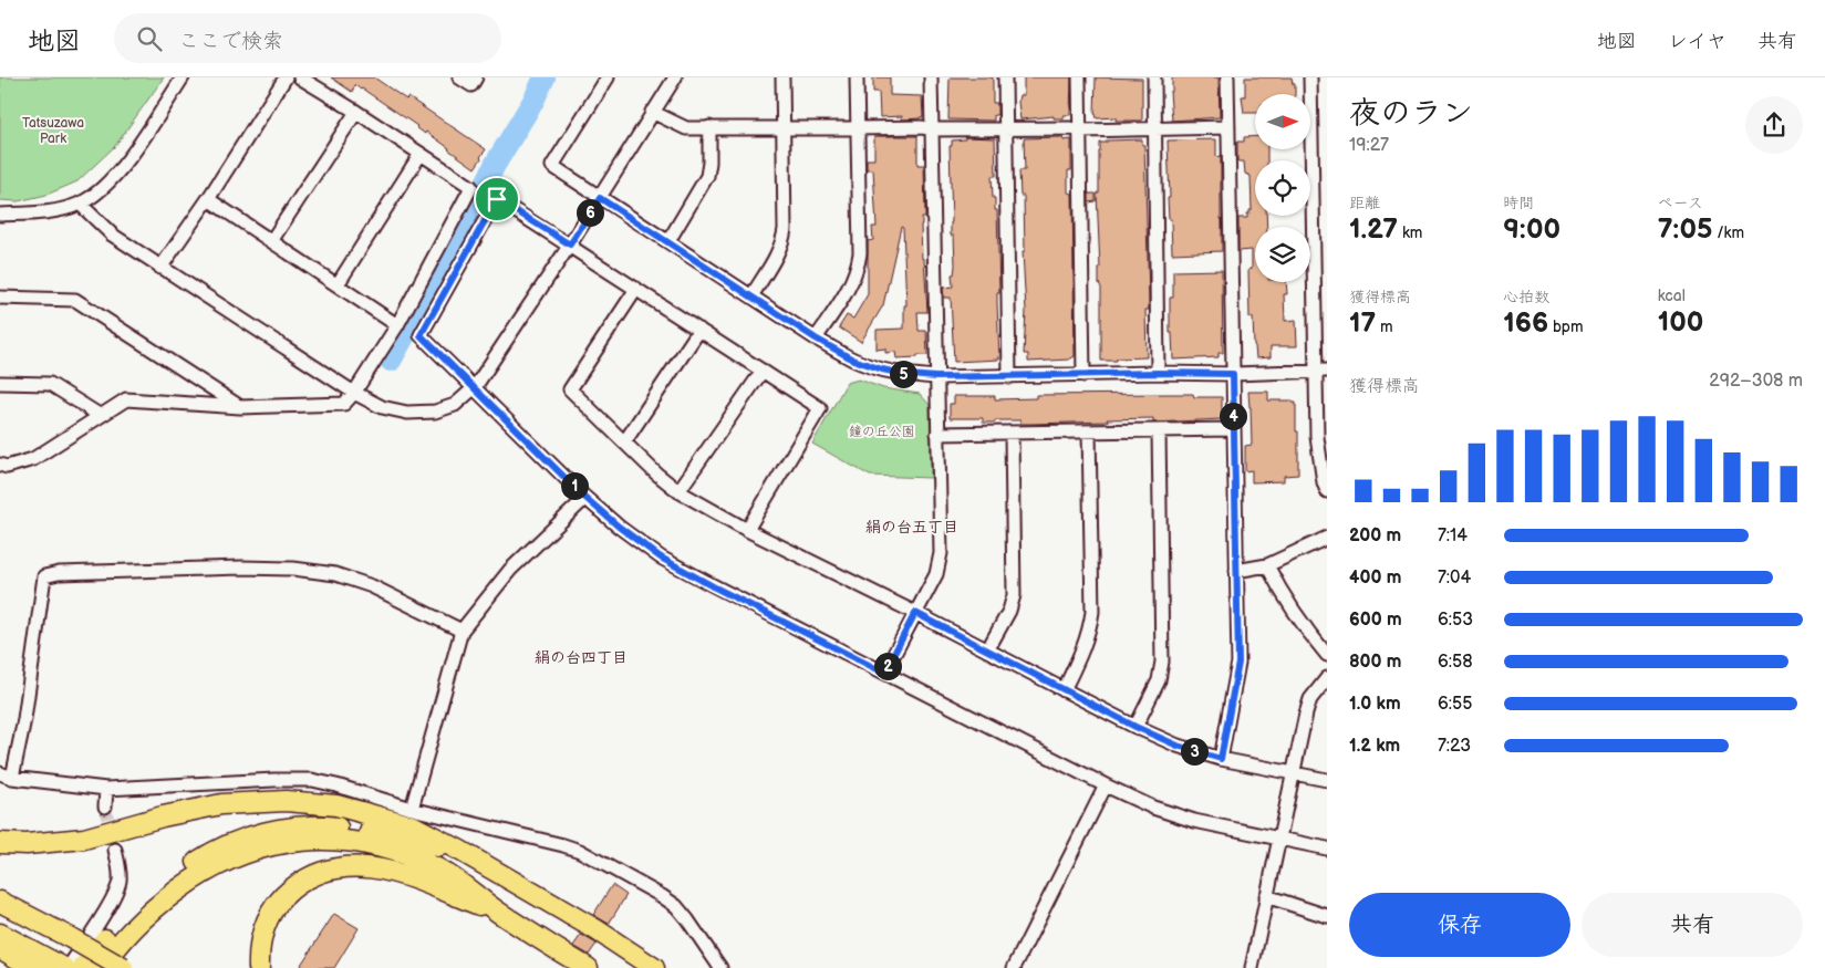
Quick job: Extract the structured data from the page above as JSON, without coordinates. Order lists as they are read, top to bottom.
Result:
{
  "districts": ["絹の台五丁目", "絹の台四丁目"],
  "parks": ["Tatsuzawa Park", "鐘の丘公園"],
  "north": "right",
  "page": {
    "header": "地図",
    "search": "ここで検索",
    "nav": ["地図", "レイヤ", "共有"],
    "heading": ["夜のラン", "19:27"],
    "stats": [
      ["距離", "1.27 km"],
      ["時間", "9:00"],
      ["ペース", "7:05 /km"],
      ["獲得標高", "17 m"],
      ["心拍数", "166 bpm"],
      ["kcal", "100"]
    ],
    "pins": [
      "6",
      "5",
      "4",
      "1",
      "2",
      "3"
    ],
    "chart": ["獲得標高", "292–308 m"],
    "list": [
      {
        "name": "200 m",
        "note": "7:14"
      },
      {
        "name": "400 m",
        "note": "7:04"
      },
      {
        "name": "600 m",
        "note": "6:53"
      },
      {
        "name": "800 m",
        "note": "6:58"
      },
      {
        "name": "1.0 km",
        "note": "6:55"
      },
      {
        "name": "1.2 km",
        "note": "7:23"
      }
    ],
    "buttons": ["保存", "共有"]
  }
}
